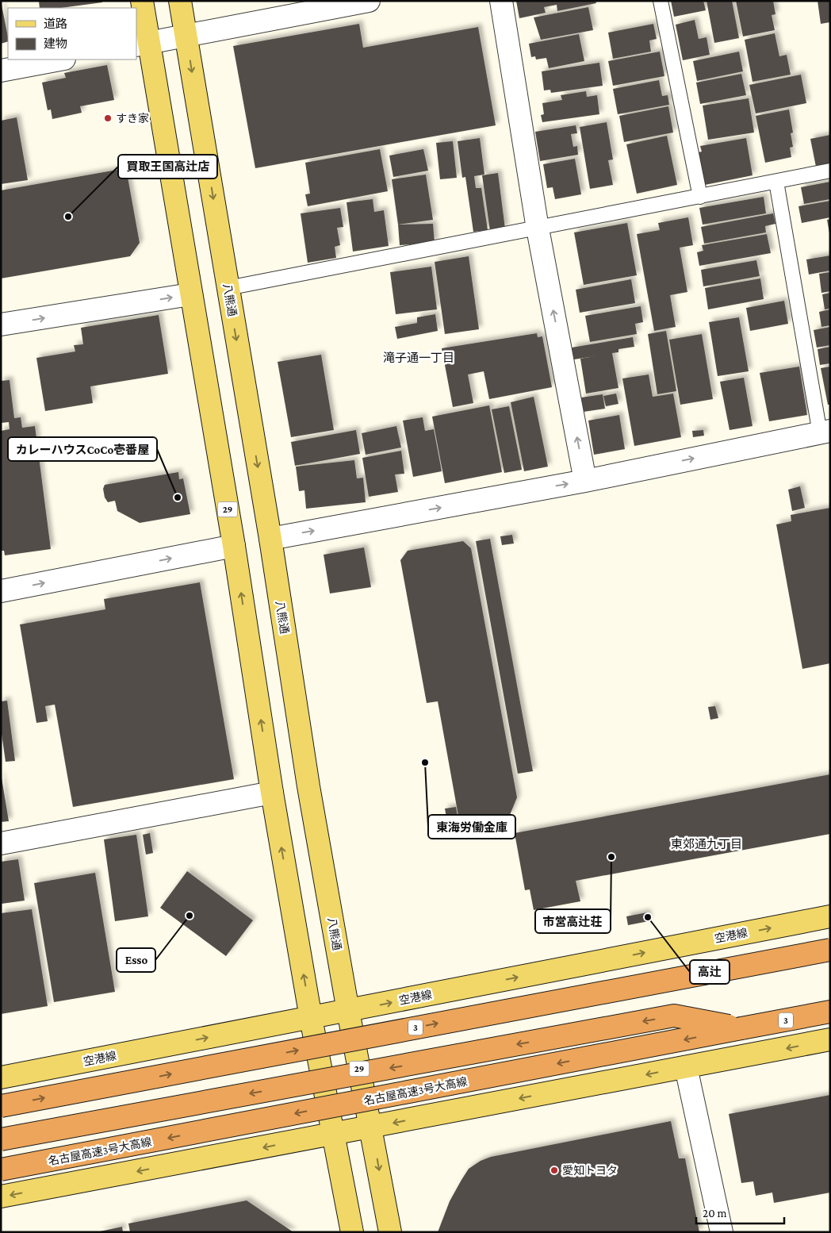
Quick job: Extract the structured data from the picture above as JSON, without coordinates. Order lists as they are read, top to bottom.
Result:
{
  "streets": {
    "highway": ["3", "名古屋高速3号大高線"],
    "main road": ["八熊通", "29", "空港線"]
  },
  "crossings": [
    ["八熊通", "空港線"],
    ["29", "空港線"]
  ],
  "districts": ["滝子通一丁目", "東郊通九丁目"],
  "places": [
    "すき家",
    "買取王国高辻店",
    "カレーハウスCoCo壱番屋",
    "東海労働金庫",
    "市営高辻荘",
    "Esso",
    "高辻",
    "愛知トヨタ"
  ],
  "legend": ["道路", "建物"],
  "scale_bar": "20 m"
}
